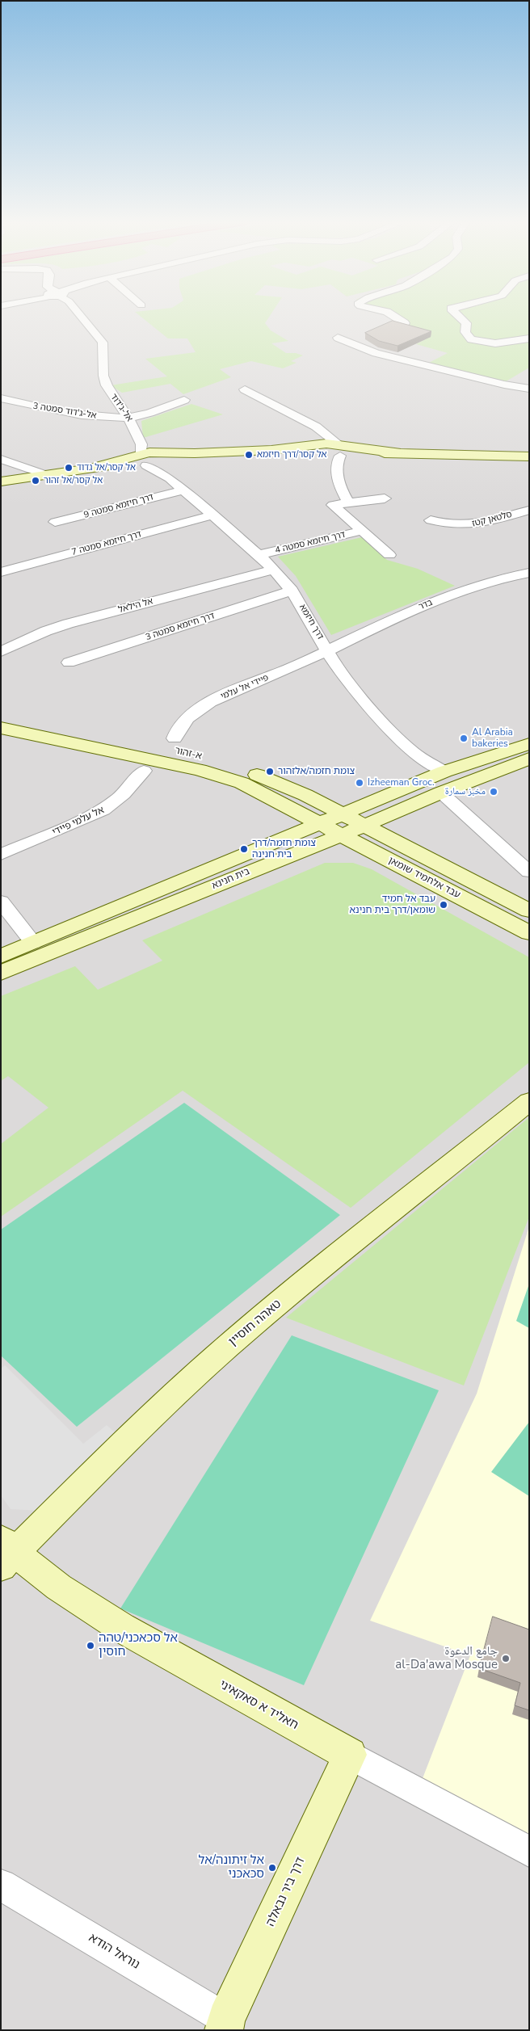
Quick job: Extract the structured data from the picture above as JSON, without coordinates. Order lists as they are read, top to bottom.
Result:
{
  "streets": {
    "street": [
      "אל-ג'דוד",
      "אל-ג'דוד סמטה 3",
      "דרך חיזמא סמטה 9",
      "סלטאן קטז",
      "דרך חיזמא סמטה 4",
      "דרך חיזמא סמטה 7",
      "בדר",
      "אל הילאל",
      "דרך חיזמא",
      "דרך חיזמא סמטה 3",
      "פיידי אל עלמי",
      "א-זהור",
      "אל עלמי פיידי",
      "עבד אלחמיד שומאן",
      "בית חנינא",
      "טאהה חוסיין",
      "חאליד א סאקאיני",
      "דרך ביר נבאלה",
      "נוראל הודא"
    ]
  },
  "crossings": [
    ["אל-ג'דוד", "אל-ג'דוד סמטה 3"],
    ["אל-ג'דוד", "דרך חיזמא"],
    ["דרך חיזמא סמטה 9", "דרך חיזמא"],
    ["דרך חיזמא סמטה 4", "דרך חיזמא"],
    ["דרך חיזמא סמטה 7", "דרך חיזמא"],
    ["בדר", "דרך חיזמא"],
    ["בדר", "פיידי אל עלמי"],
    ["אל הילאל", "דרך חיזמא"],
    ["דרך חיזמא", "דרך חיזמא סמטה 3"],
    ["דרך חיזמא", "פיידי אל עלמי"],
    ["דרך חיזמא", "בית חנינא"],
    ["א-זהור", "עבד אלחמיד שומאן"],
    ["א-זהור", "בית חנינא"],
    ["עבד אלחמיד שומאן", "בית חנינא"],
    ["טאהה חוסיין", "חאליד א סאקאיני"],
    ["חאליד א סאקאיני", "דרך ביר נבאלה"],
    ["דרך ביר נבאלה", "נוראל הודא"]
  ],
  "places": [
    "אל קסר/דרך חיזמא",
    "אל קסר/אל גדוד",
    "אל קסר/אל זהור",
    "Al Arabia bakeries",
    "צומת חזמה/אלזהור",
    "Izheeman Groc.",
    "مخبز سمارة",
    "צומת חזמה/דרך בית חנינה",
    "עבד אל חמיד שומאן/דרך בית חנינא",
    "אל סכאכני/טהה חוסין",
    "جامع الدعوة al-Da'awa Mosque",
    "אל זיתונה/אל סכאכני"
  ]
}
